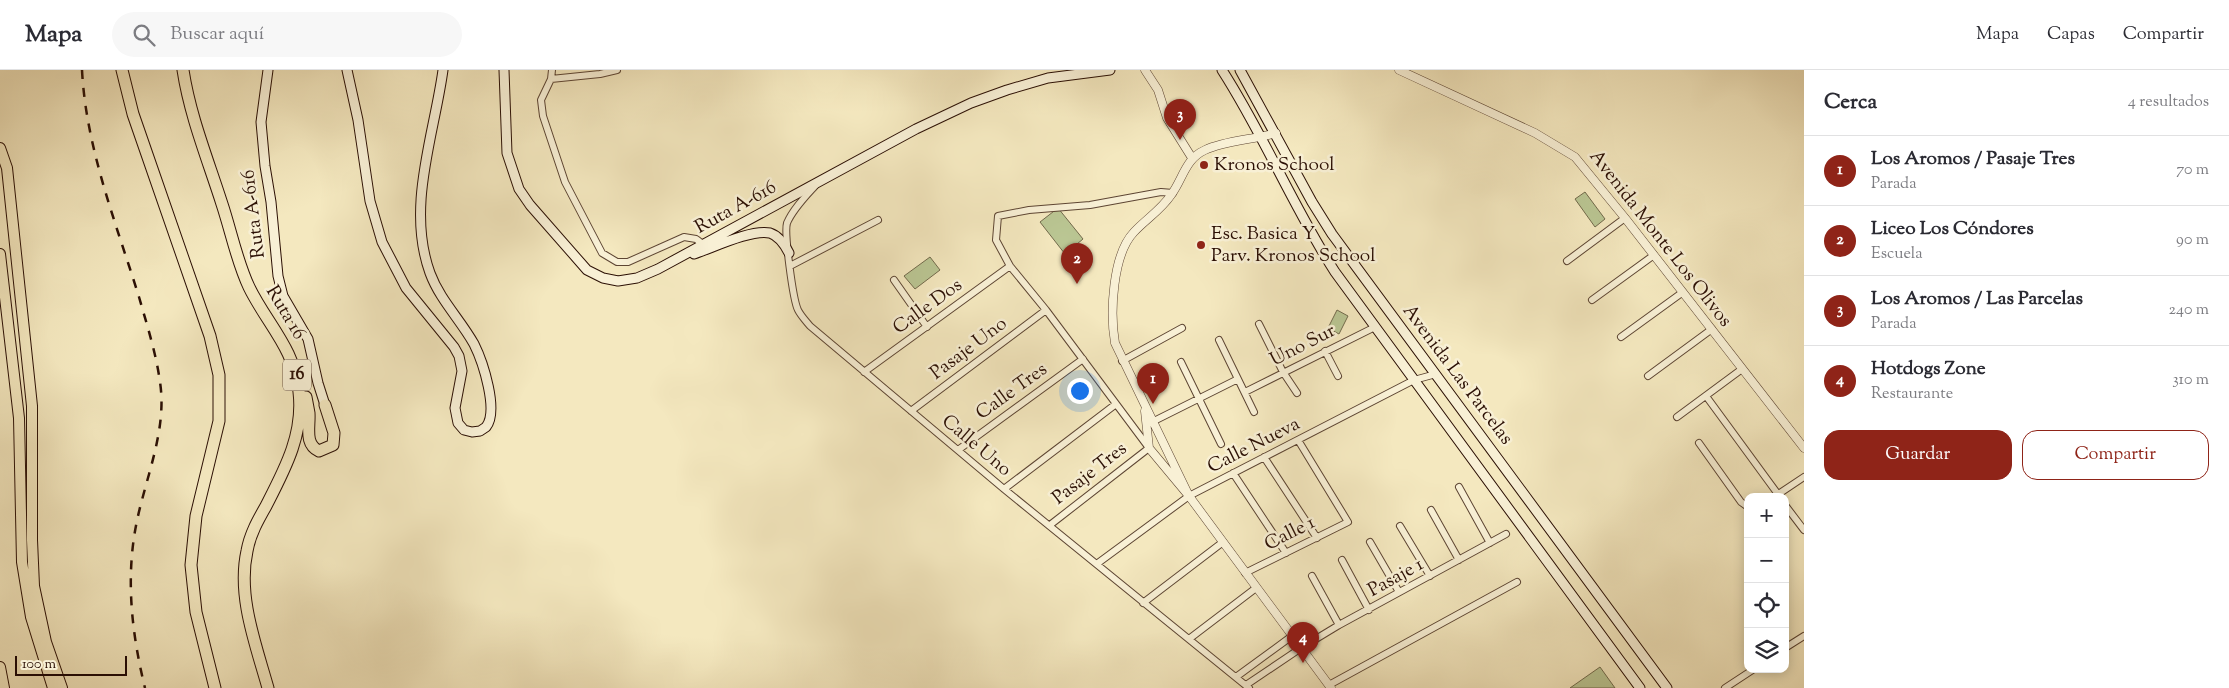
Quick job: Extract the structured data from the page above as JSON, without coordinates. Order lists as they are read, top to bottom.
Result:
{
  "streets": {
    "highway": ["Ruta 16", "16"],
    "main road": ["Ruta A-616", "Avenida Las Parcelas"],
    "street": [
      "Avenida Monte Los Olivos",
      "Calle Dos",
      "Uno Sur",
      "Pasaje Uno",
      "Calle Tres",
      "Calle Uno",
      "Calle Nueva",
      "Pasaje Tres",
      "Calle 1",
      "Pasaje 1"
    ]
  },
  "crossings": [
    ["Ruta A-616", "Calle Uno"],
    ["Calle Dos", "Calle Uno"],
    ["Uno Sur", "Avenida Las Parcelas"],
    ["Pasaje Uno", "Calle Uno"],
    ["Avenida Las Parcelas", "Calle Nueva"],
    ["Calle Tres", "Calle Uno"],
    ["Calle Uno", "Calle Nueva"],
    ["Calle Uno", "Pasaje Tres"],
    ["Calle Uno", "Pasaje 1"],
    ["Calle Nueva", "Calle 1"]
  ],
  "places": ["Kronos School", "Esc. Basica Y Parv. Kronos School"],
  "scale_bar": "100 m",
  "page": {
    "header": "Mapa",
    "search": "Buscar aquí",
    "nav": ["Mapa", "Capas", "Compartir"],
    "heading": ["Cerca", "4 resultados"],
    "pins": [
      "3",
      "2",
      "1",
      "4"
    ],
    "list": [
      {
        "mark": "1",
        "name": "Los Aromos / Pasaje Tres",
        "note": "Parada",
        "value": "70 m"
      },
      {
        "mark": "2",
        "name": "Liceo Los Cóndores",
        "note": "Escuela",
        "value": "90 m"
      },
      {
        "mark": "3",
        "name": "Los Aromos / Las Parcelas",
        "note": "Parada",
        "value": "240 m"
      },
      {
        "mark": "4",
        "name": "Hotdogs Zone",
        "note": "Restaurante",
        "value": "310 m"
      }
    ],
    "buttons": ["Guardar", "Compartir"],
    "map_buttons": ["+", "−"],
    "scale": "100 m"
  }
}
